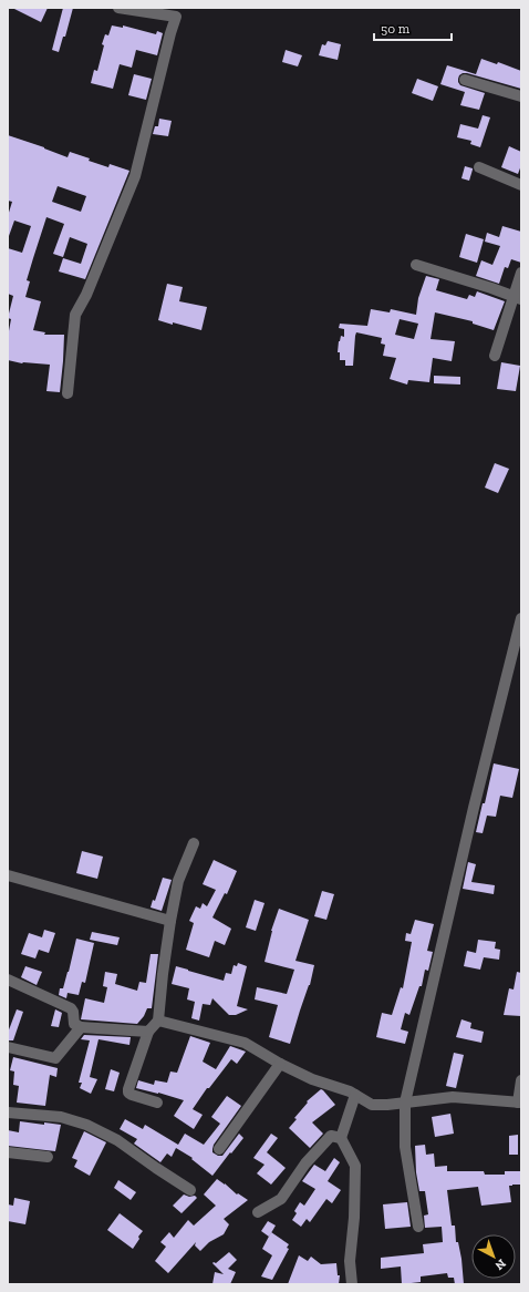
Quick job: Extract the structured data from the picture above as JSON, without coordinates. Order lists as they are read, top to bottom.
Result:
{
  "scale_bar": "50 m",
  "north": "bottom right"
}
